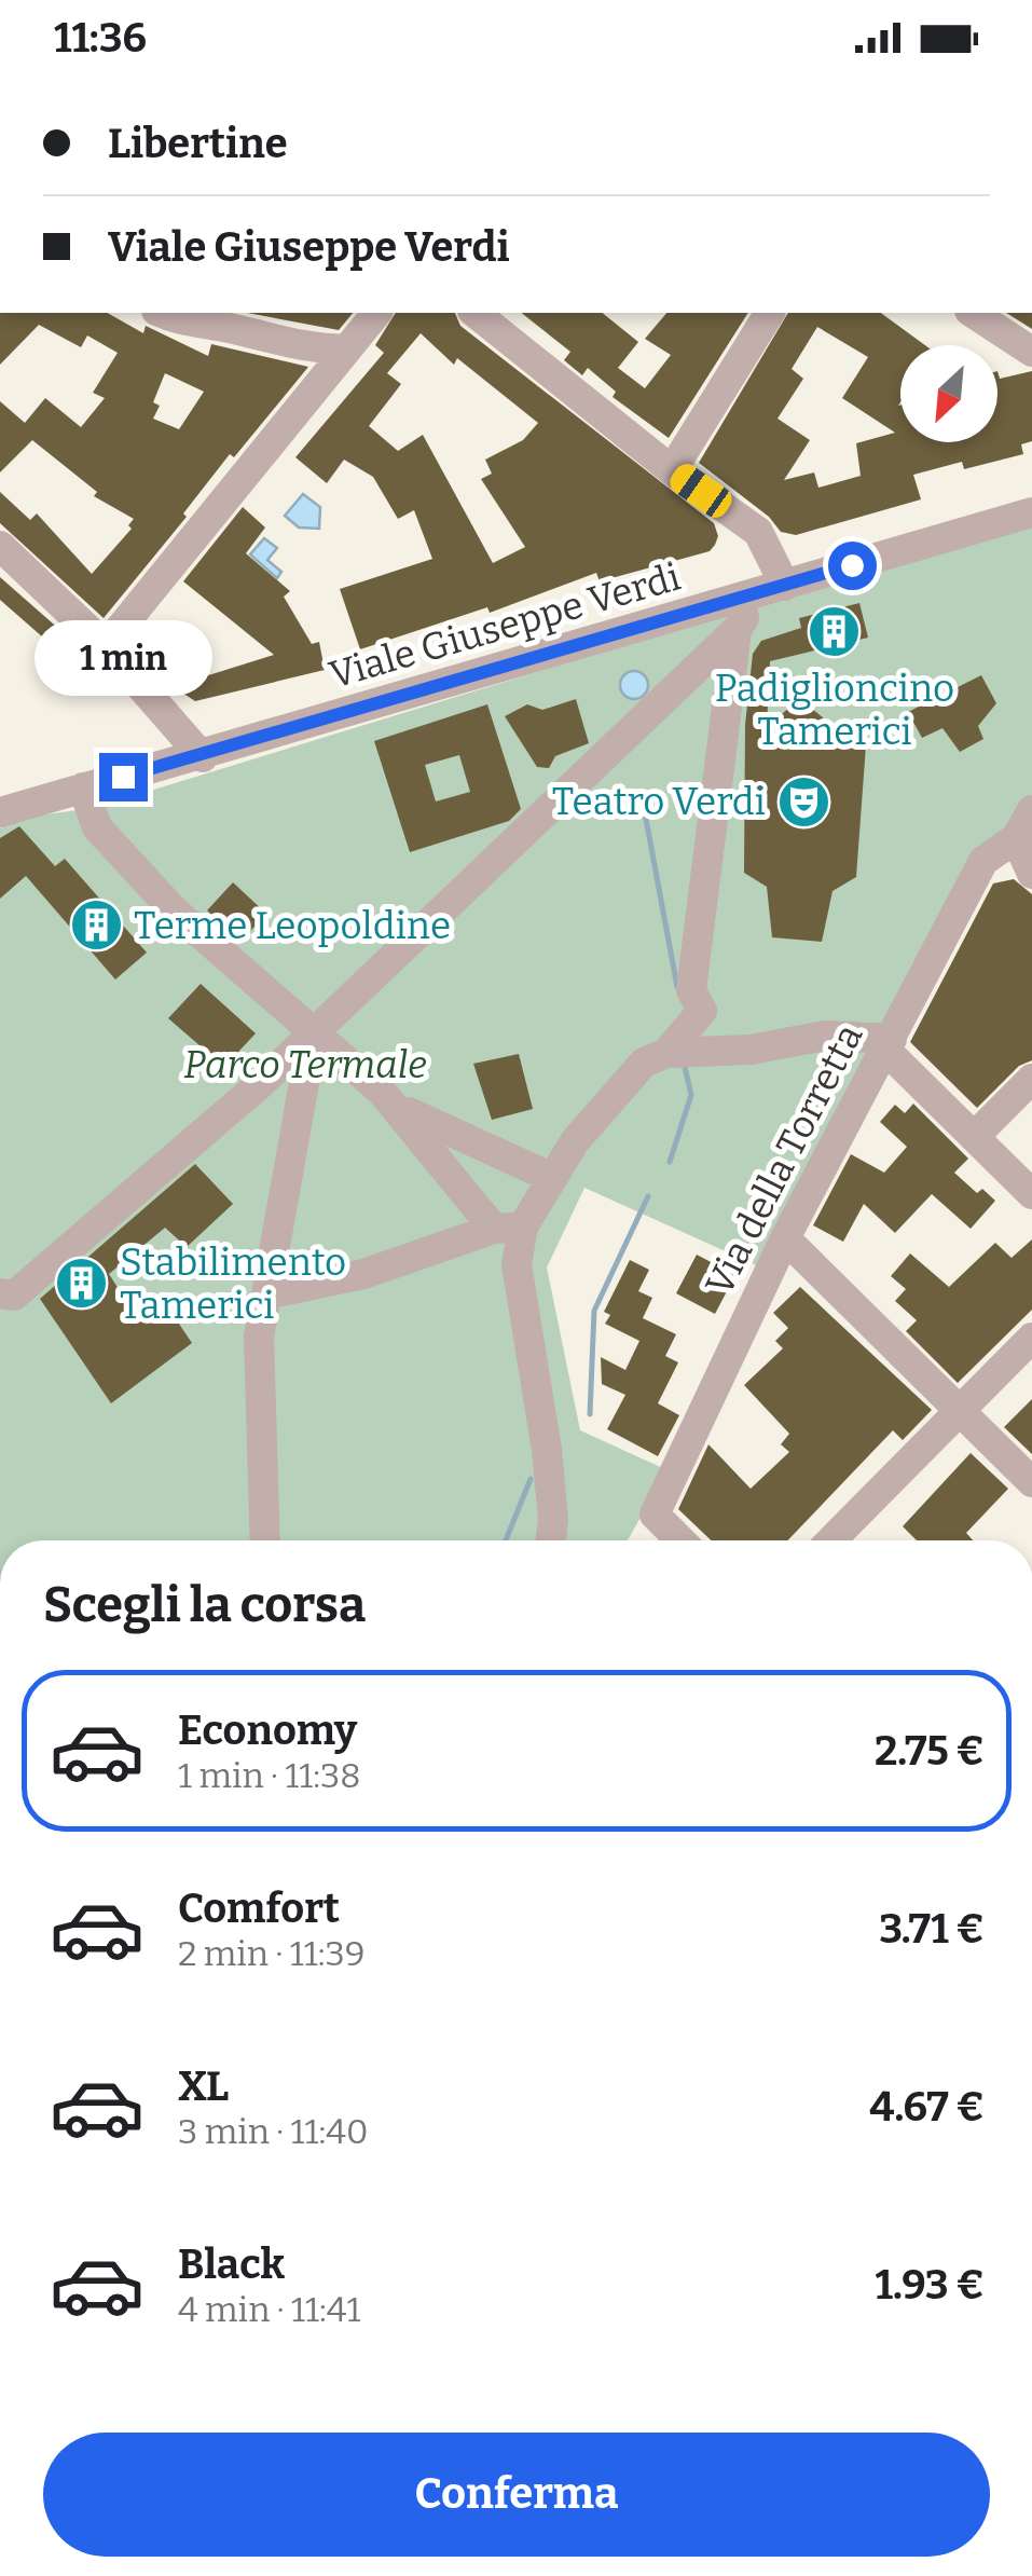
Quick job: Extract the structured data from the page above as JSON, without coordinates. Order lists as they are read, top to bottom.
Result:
{
  "streets": {
    "street": ["Viale Giuseppe Verdi", "Via della Torretta"]
  },
  "parks": ["Parco Termale"],
  "places": {
    "building": ["Padiglioncino Tamerici", "Terme Leopoldine", "Stabilimento Tamerici"],
    "theatre": ["Teatro Verdi"]
  },
  "north": "bottom left",
  "page": {
    "status": "11:36",
    "banner": ["Libertine", "Viale Giuseppe Verdi"],
    "bubble": "1 min",
    "heading": "Scegli la corsa",
    "list": [
      {
        "name": "Economy",
        "note": "1 min · 11:38",
        "value": "2.75 €"
      },
      {
        "name": "Comfort",
        "note": "2 min · 11:39",
        "value": "3.71 €"
      },
      {
        "name": "XL",
        "note": "3 min · 11:40",
        "value": "4.67 €"
      },
      {
        "name": "Black",
        "note": "4 min · 11:41",
        "value": "1.93 €"
      }
    ],
    "buttons": "Conferma"
  }
}
